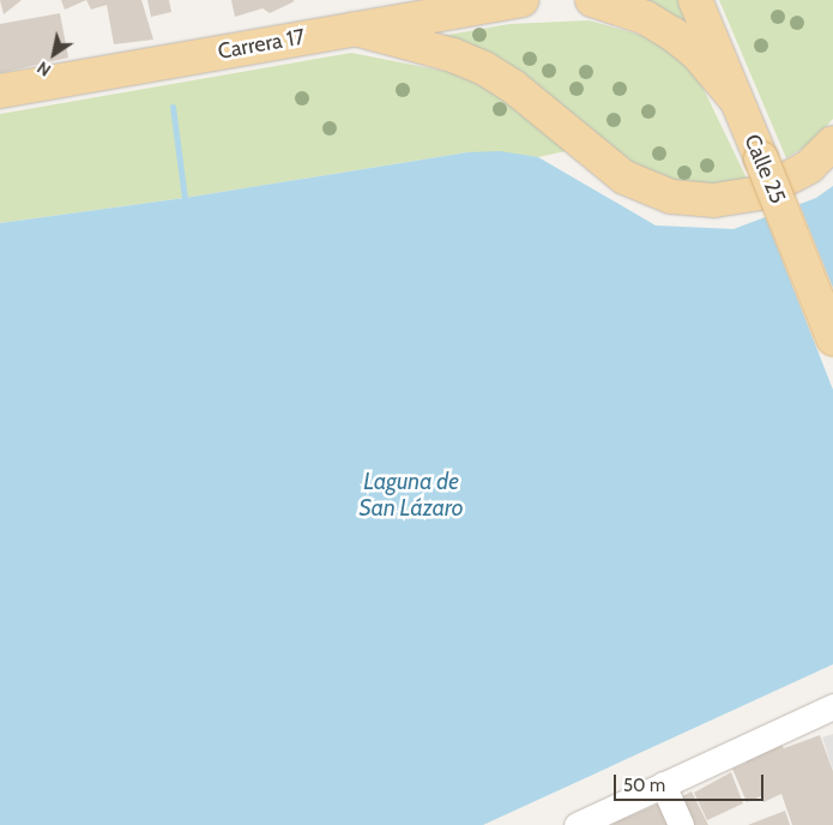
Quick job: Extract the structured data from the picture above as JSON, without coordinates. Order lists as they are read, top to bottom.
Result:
{
  "streets": {
    "main road": ["Carrera 17", "Calle 25"]
  },
  "water": ["Laguna de San Lázaro"],
  "scale_bar": "50 m",
  "north": "bottom left"
}
